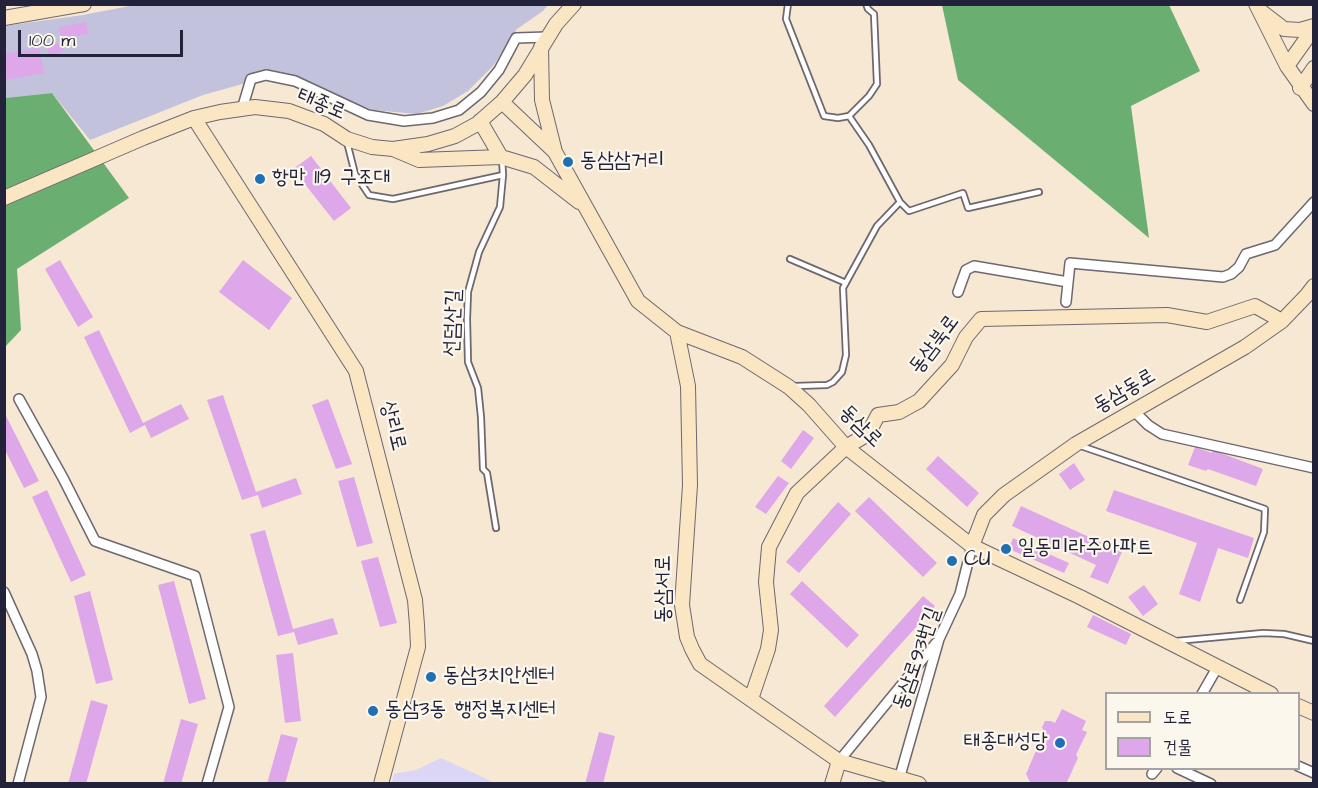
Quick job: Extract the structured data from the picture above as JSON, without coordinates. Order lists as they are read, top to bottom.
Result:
{
  "streets": {
    "street": [
      "태종로",
      "동삼북로",
      "동삼동로",
      "상리로",
      "동삼로",
      "동삼서로",
      "동삼로93번길"
    ],
    "lane": ["선덤산길"]
  },
  "crossings": [
    ["태종로", "상리로"],
    ["태종로", "동삼로"],
    ["동삼북로", "동삼동로"],
    ["동삼북로", "동삼로"],
    ["동삼북로", "동삼서로"],
    ["동삼동로", "동삼로"],
    ["동삼동로", "동삼로93번길"],
    ["동삼로", "동삼서로"],
    ["동삼로", "동삼로93번길"],
    ["동삼서로", "동삼로93번길"]
  ],
  "places": [
    "동삼삼거리",
    "항만 119 구조대",
    "일동미라주아파트",
    "CU",
    "동삼3치안센터",
    "동삼3동 행정복지센터",
    "태종대성당"
  ],
  "legend": ["도로", "건물"],
  "scale_bar": "100 m"
}
